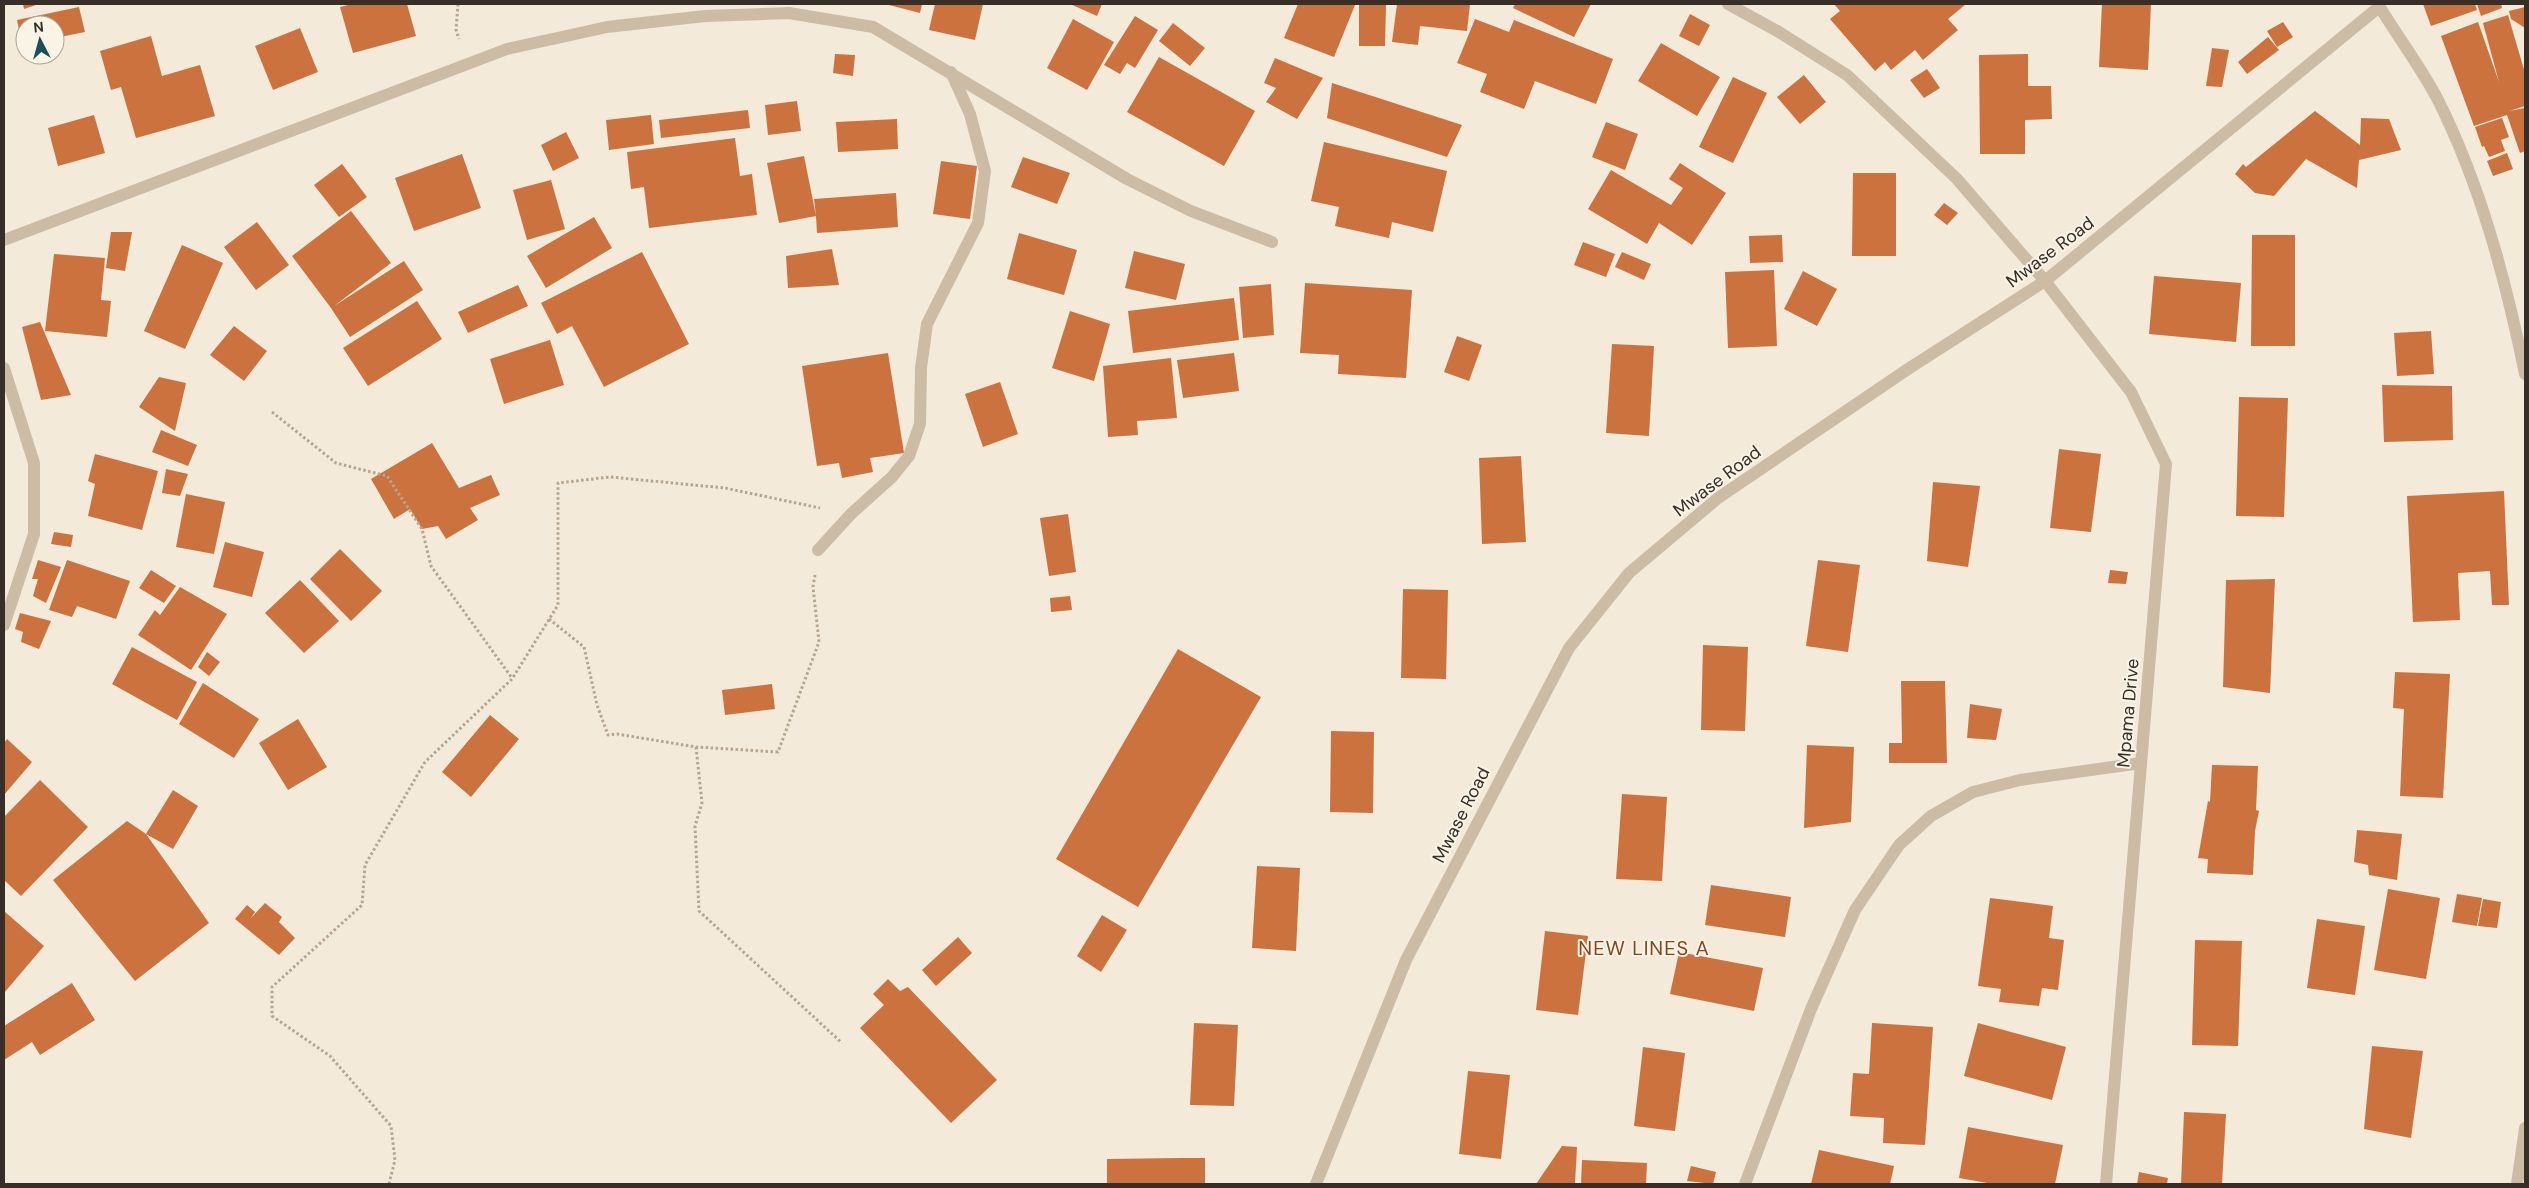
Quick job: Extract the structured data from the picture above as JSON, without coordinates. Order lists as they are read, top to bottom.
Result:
{
  "streets": {
    "street": ["Mwase Road", "Mpama Drive"]
  },
  "crossings": [
    ["Mwase Road", "Mpama Drive"]
  ],
  "districts": ["NEW LINES A"],
  "north": "top"
}
